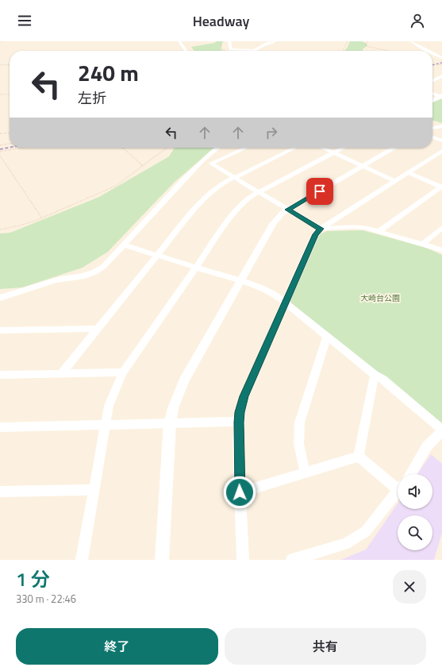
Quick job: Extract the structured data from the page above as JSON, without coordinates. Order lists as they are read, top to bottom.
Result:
{
  "parks": ["大崎台公園"],
  "page": {
    "header": "Headway",
    "turn": ["240 m", "左折"],
    "heading": ["1 分", "330 m · 22:46"],
    "buttons": ["終了", "共有"]
  }
}
